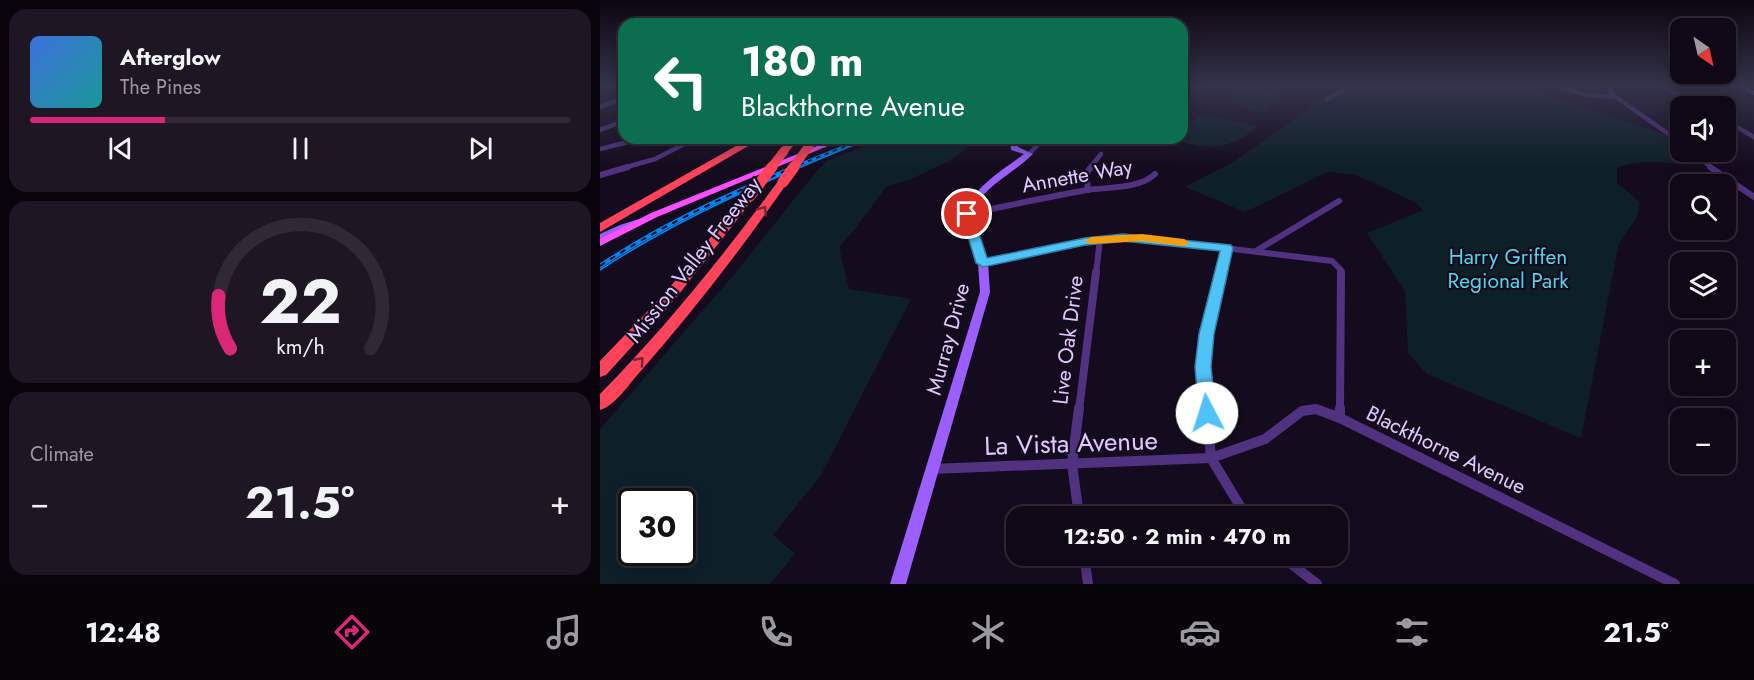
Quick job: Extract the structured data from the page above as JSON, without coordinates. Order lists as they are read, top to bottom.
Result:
{
  "streets": {
    "highway": ["Mission Valley Freeway"],
    "street": [
      "Annette Way",
      "Murray Drive",
      "Live Oak Drive",
      "La Vista Avenue",
      "Blackthorne Avenue"
    ]
  },
  "crossings": [
    ["Annette Way", "Murray Drive"],
    ["Murray Drive", "La Vista Avenue"],
    ["Murray Drive", "Blackthorne Avenue"],
    ["Live Oak Drive", "La Vista Avenue"],
    ["Live Oak Drive", "Blackthorne Avenue"],
    ["La Vista Avenue", "Blackthorne Avenue"]
  ],
  "parks": ["Harry Griffen Regional Park"],
  "north": "bottom right",
  "page": {
    "map_buttons": ["+", "−"],
    "turn": ["180 m", "Blackthorne Avenue"],
    "song": ["Afterglow", "The Pines"],
    "tile": "Climate",
    "heat": ["−", "21.5°", "+"],
    "limit": "30",
    "trip": "12:50 · 2 min · 470 m",
    "tabs": ["12:48", "21.5°"],
    "gauge": ["22", "km/h"]
  }
}
